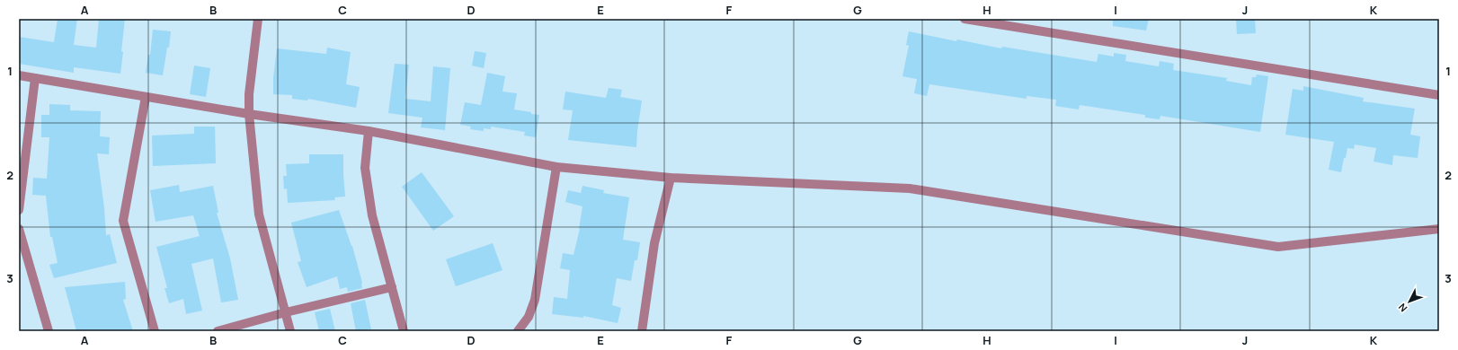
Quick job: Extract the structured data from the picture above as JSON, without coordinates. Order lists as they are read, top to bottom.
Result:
{
  "north": "bottom left",
  "grid": {
    "columns": [
      "A",
      "B",
      "C",
      "D",
      "E",
      "F",
      "G",
      "H",
      "I",
      "J",
      "K"
    ],
    "rows": ["1", "2", "3"]
  }
}
